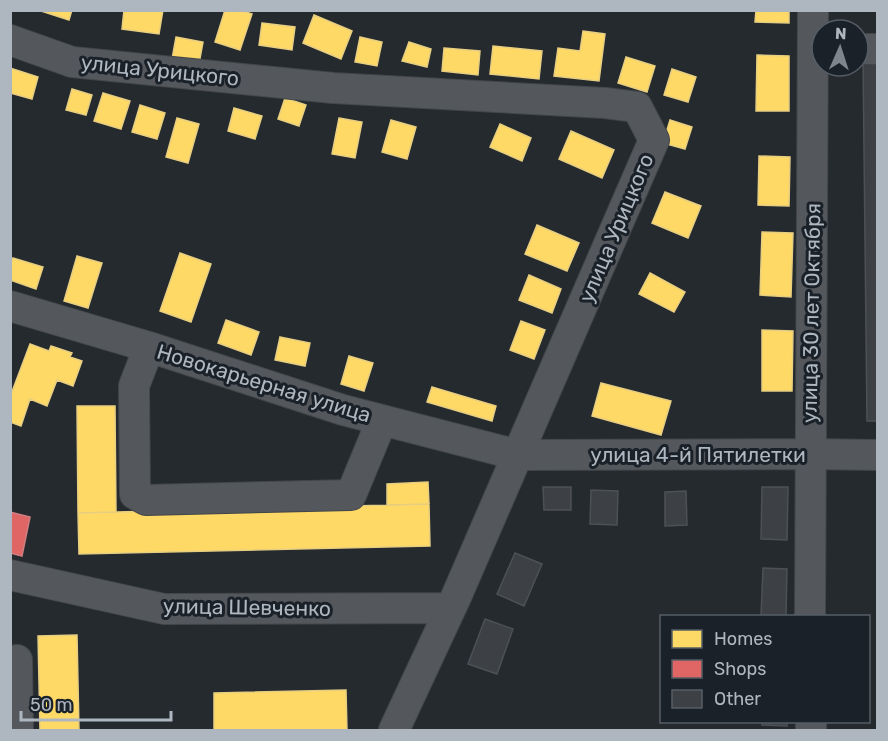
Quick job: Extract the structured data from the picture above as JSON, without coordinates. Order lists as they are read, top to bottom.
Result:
{
  "streets": {
    "street": [
      "улица Урицкого",
      "улица 30 лет Октября",
      "Новокарьерная улица",
      "улица 4-й Пятилетки",
      "улица Шевченко"
    ]
  },
  "crossings": [
    ["улица Урицкого", "Новокарьерная улица"],
    ["улица Урицкого", "улица 4-й Пятилетки"],
    ["улица Урицкого", "улица Шевченко"],
    ["улица 30 лет Октября", "улица 4-й Пятилетки"],
    ["Новокарьерная улица", "улица 4-й Пятилетки"]
  ],
  "legend": ["Homes", "Shops", "Other"],
  "scale_bar": "50 m",
  "north": "top"
}
